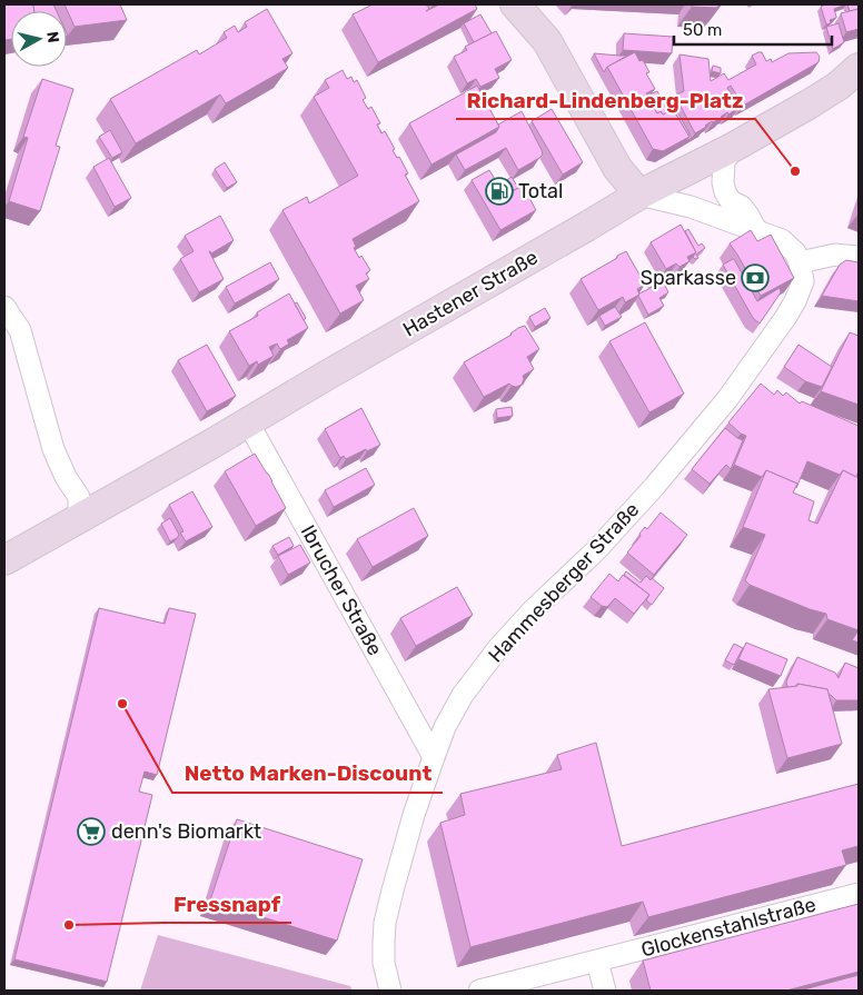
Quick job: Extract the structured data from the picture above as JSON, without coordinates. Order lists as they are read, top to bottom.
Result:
{
  "streets": {
    "main road": ["Hastener Straße"],
    "street": ["Hammesberger Straße", "Ibrucher Straße", "Glockenstahlstraße"]
  },
  "crossings": [
    ["Hastener Straße", "Ibrucher Straße"],
    ["Hammesberger Straße", "Ibrucher Straße"]
  ],
  "places": {
    "other": ["Richard-Lindenberg-Platz", "Netto Marken-Discount", "Fressnapf"],
    "fuel station": ["Total"],
    "bank": ["Sparkasse"],
    "supermarket": ["denn's Biomarkt"]
  },
  "scale_bar": "50 m",
  "north": "right"
}
